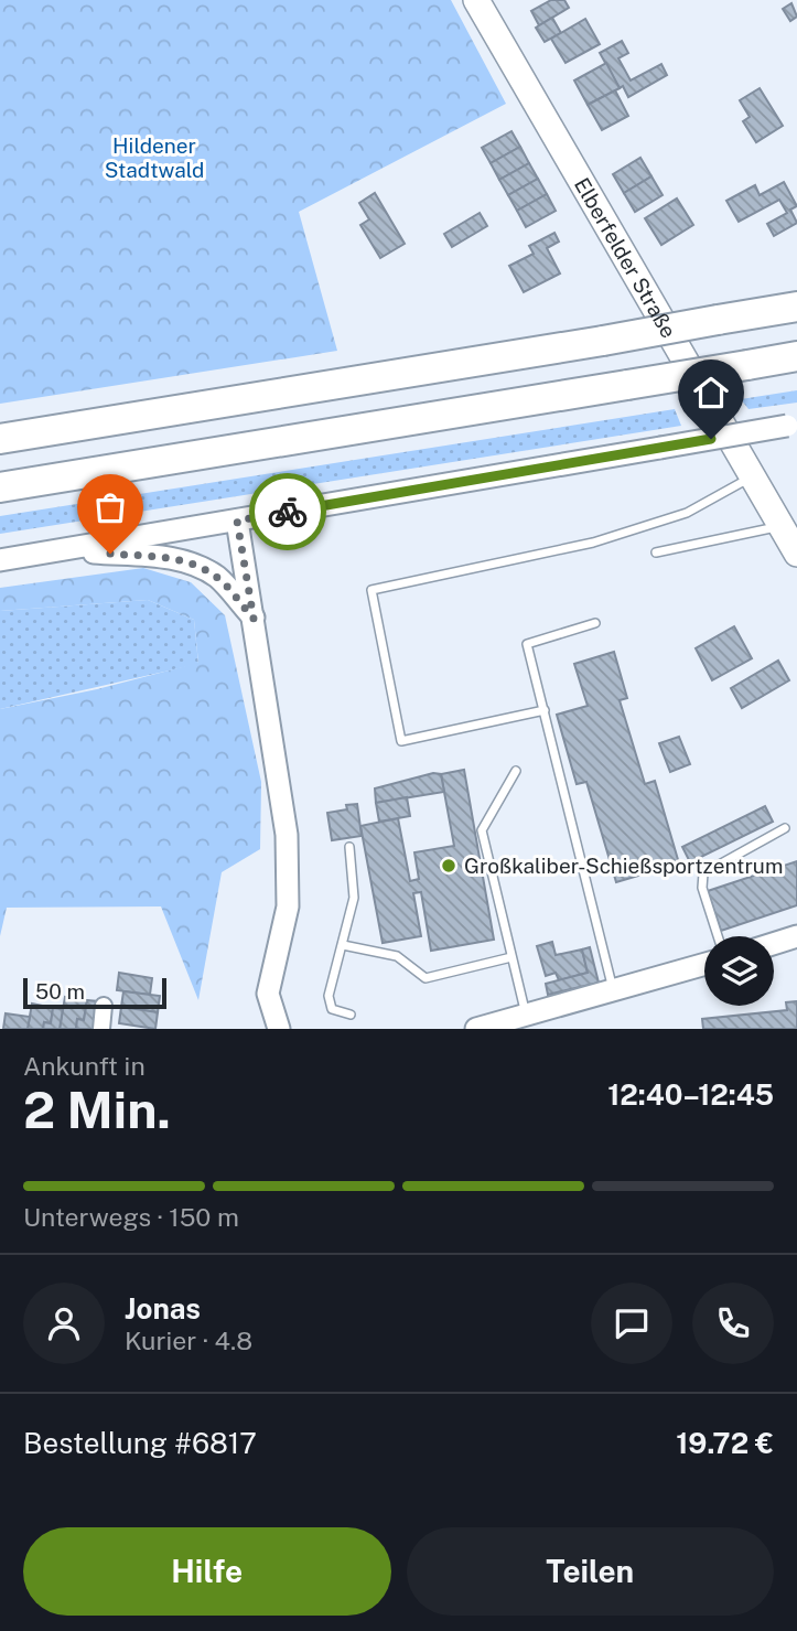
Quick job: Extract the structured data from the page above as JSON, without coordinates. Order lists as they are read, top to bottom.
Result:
{
  "streets": {
    "main road": ["Elberfelder Straße"]
  },
  "parks": ["Hildener Stadtwald"],
  "places": ["Großkaliber-Schießsportzentrum"],
  "scale_bar": "50 m",
  "page": {
    "scale": "50 m",
    "heading": ["2 Min.", "Ankunft in", "12:40–12:45"],
    "panel": [
      "Jonas",
      "Kurier · 4.8",
      "Bestellung #6817",
      "19.72 €"
    ],
    "bar": "Unterwegs · 150 m",
    "buttons": ["Hilfe", "Teilen"]
  }
}
